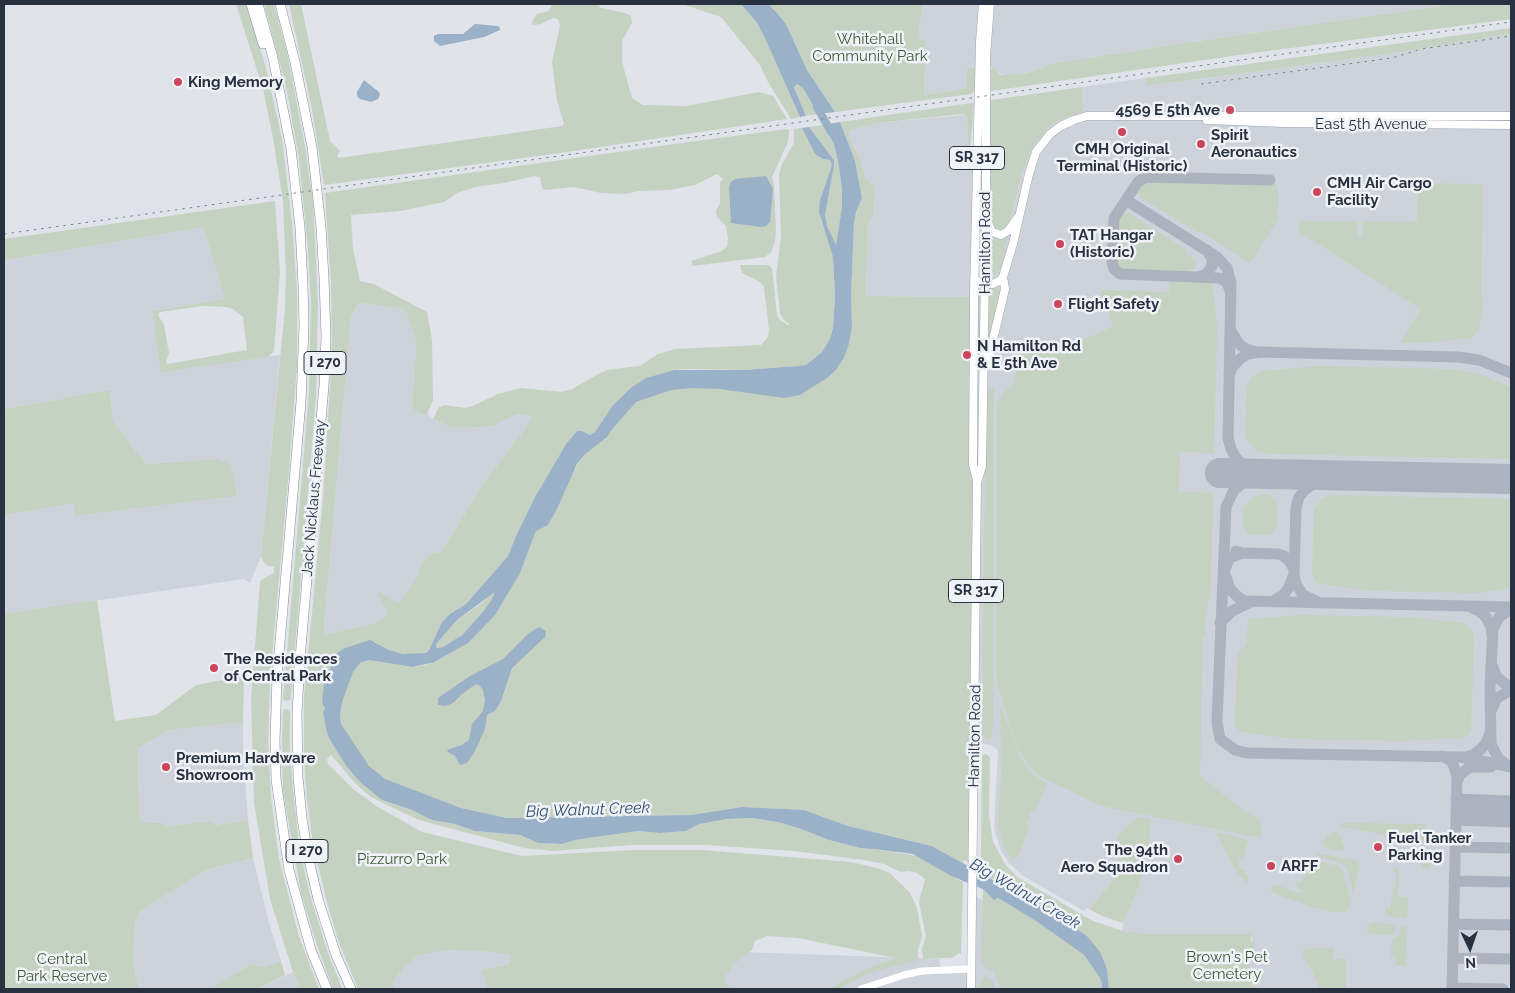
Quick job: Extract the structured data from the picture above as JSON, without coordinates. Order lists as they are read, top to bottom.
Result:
{
  "streets": {
    "highway": ["I 270", "Jack Nicklaus Freeway"],
    "main road": ["East 5th Avenue", "SR 317", "Hamilton Road"]
  },
  "crossings": [
    ["East 5th Avenue", "Hamilton Road"]
  ],
  "water": ["Big Walnut Creek"],
  "parks": [
    "Whitehall Community Park",
    "Pizzurro Park",
    "Brown's Pet Cemetery",
    "Central Park Reserve"
  ],
  "places": [
    "King Memory",
    "4569 E 5th Ave",
    "CMH Original Terminal (Historic)",
    "Spirit Aeronautics",
    "CMH Air Cargo Facility",
    "TAT Hangar (Historic)",
    "Flight Safety",
    "N Hamilton Rd & E 5th Ave",
    "The Residences of Central Park",
    "Premium Hardware Showroom",
    "Fuel Tanker Parking",
    "The 94th Aero Squadron",
    "ARFF"
  ],
  "north": "bottom"
}
